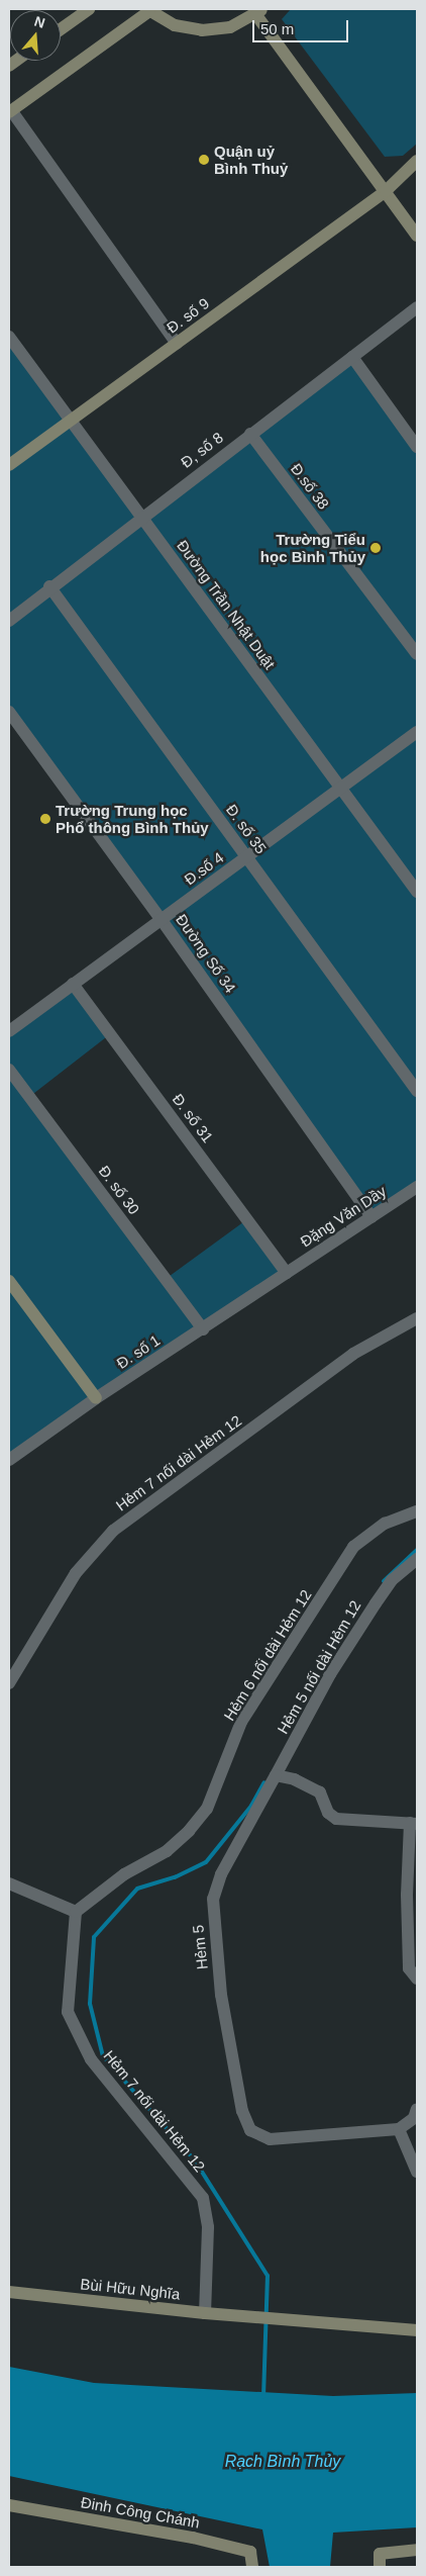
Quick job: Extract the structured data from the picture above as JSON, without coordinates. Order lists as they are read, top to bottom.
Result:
{
  "streets": {
    "street": [
      "Đ. số 9",
      "Đ, số 8",
      "Đ.số 38",
      "Đường Trần Nhật Duật",
      "Đ. số 35",
      "Đ.số 4",
      "Đường Số 34",
      "Đ. số 31",
      "Đ. số 30",
      "Đặng Văn Dầy",
      "Đ. số 1",
      "Hẻm 7 nối dài Hẻm 12",
      "Hẻm 6 nối dài Hẻm 12",
      "Hẻm 5 nối dài Hẻm 12",
      "Hẻm 5",
      "Bùi Hữu Nghĩa",
      "Đinh Công Chánh"
    ]
  },
  "crossings": [
    ["Đ. số 9", "Đường Trần Nhật Duật"],
    ["Đ, số 8", "Đ.số 38"],
    ["Đ, số 8", "Đường Trần Nhật Duật"],
    ["Đ, số 8", "Đ. số 35"],
    ["Đường Trần Nhật Duật", "Đ.số 4"],
    ["Đ. số 35", "Đ.số 4"],
    ["Đ.số 4", "Đường Số 34"],
    ["Đ.số 4", "Đ. số 31"],
    ["Đường Số 34", "Đặng Văn Dầy"],
    ["Đ. số 31", "Đặng Văn Dầy"],
    ["Đ. số 31", "Đ. số 1"],
    ["Đ. số 30", "Đ. số 1"],
    ["Đặng Văn Dầy", "Đ. số 1"],
    ["Hẻm 7 nối dài Hẻm 12", "Hẻm 6 nối dài Hẻm 12"],
    ["Hẻm 7 nối dài Hẻm 12", "Bùi Hữu Nghĩa"],
    ["Hẻm 5 nối dài Hẻm 12", "Hẻm 5"]
  ],
  "water": ["Rạch Bình Thủy"],
  "places": ["Quận uỷ Bình Thuỷ", "Trường Tiểu học Bình Thủy", "Trường Trung học Phổ thông Bình Thủy"],
  "scale_bar": "50 m",
  "north": "top"
}
